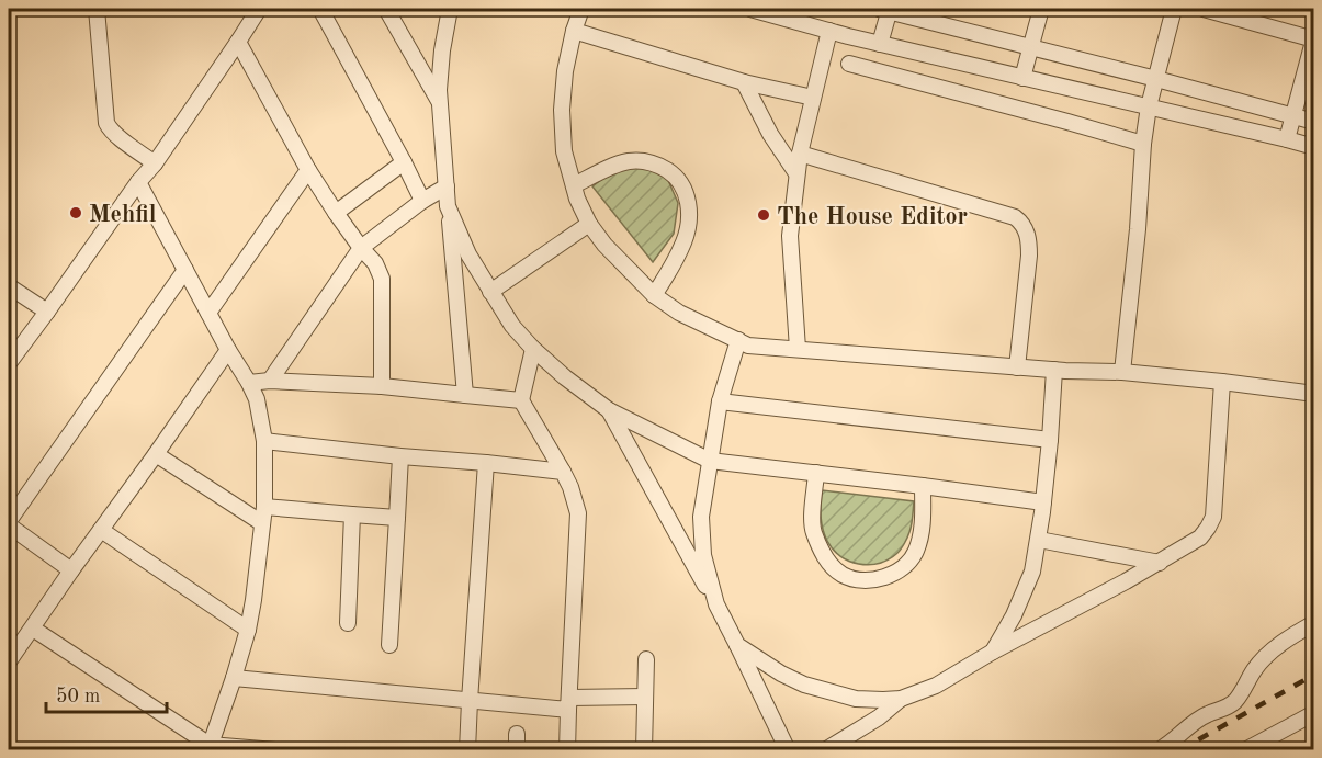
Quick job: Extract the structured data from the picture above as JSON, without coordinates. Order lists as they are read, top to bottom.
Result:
{
  "places": ["Mehfil", "The House Editor"],
  "scale_bar": "50 m"
}
